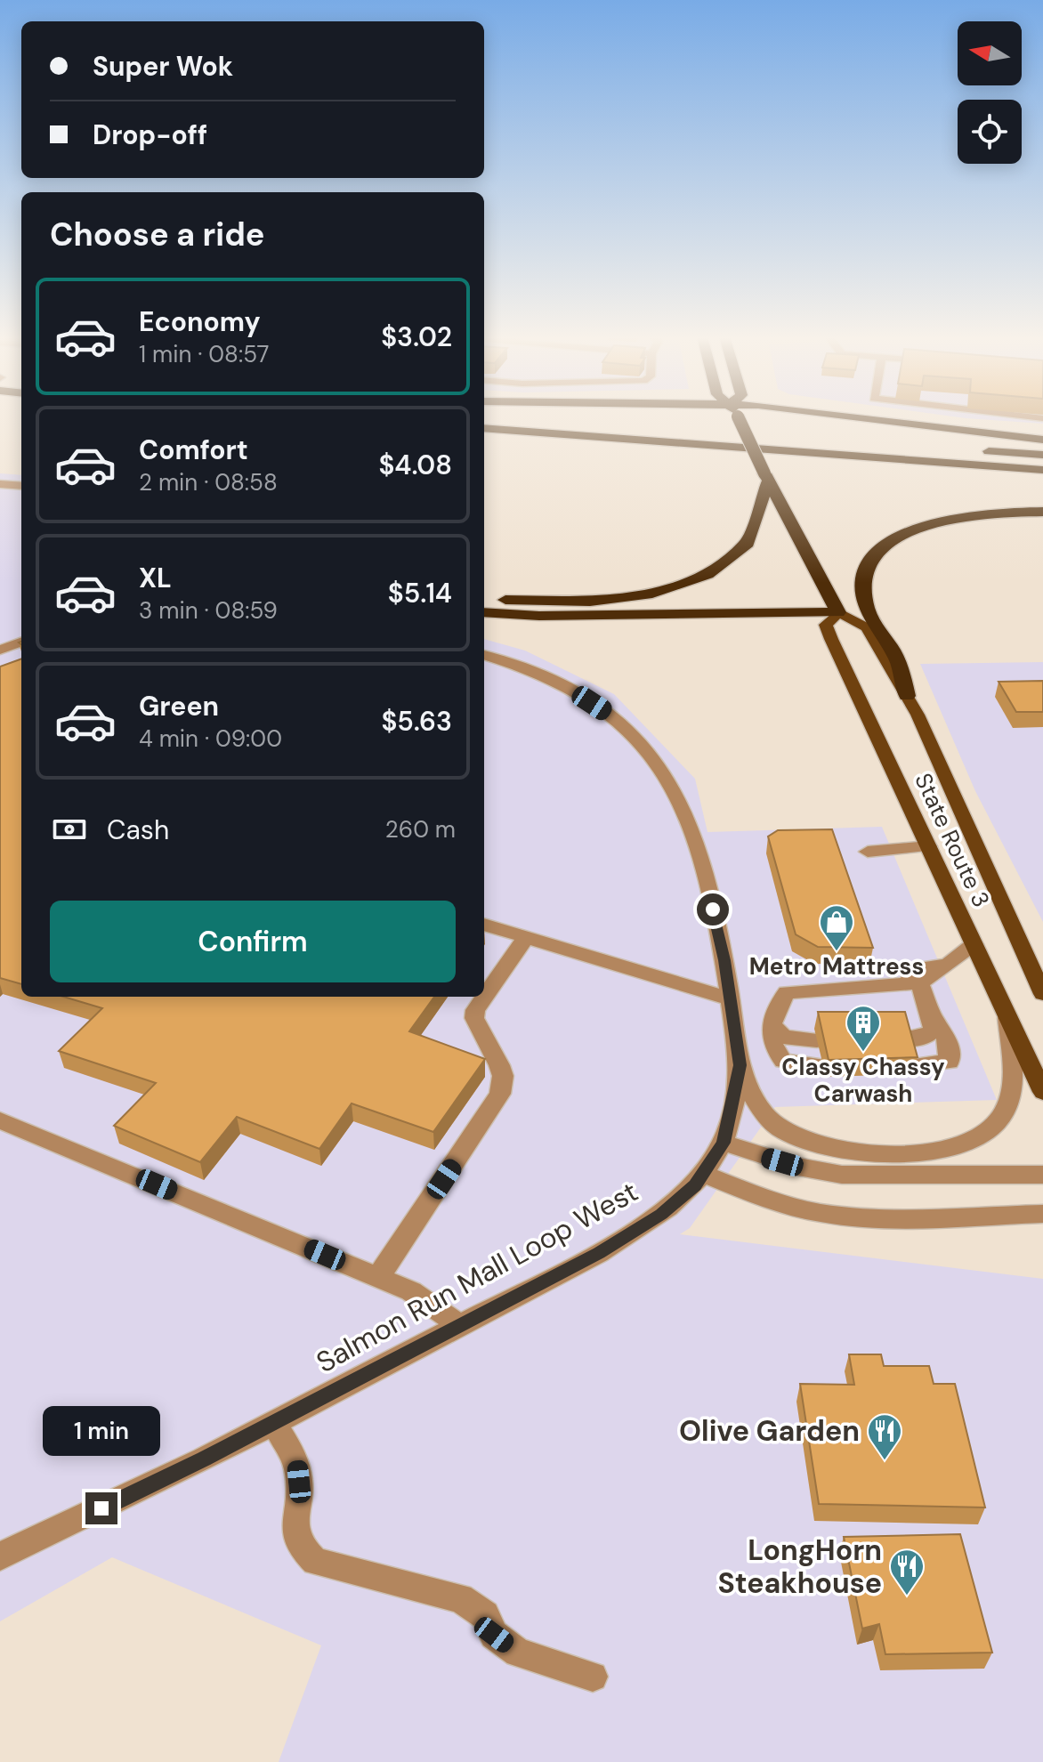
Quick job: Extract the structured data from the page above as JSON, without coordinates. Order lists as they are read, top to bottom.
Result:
{
  "streets": {
    "main road": ["State Route 3"],
    "street": ["Salmon Run Mall Loop West"]
  },
  "places": {
    "shop": ["Metro Mattress"],
    "building": ["Classy Chassy Carwash"],
    "restaurant": ["Olive Garden", "LongHorn Steakhouse"]
  },
  "north": "left",
  "page": {
    "banner": ["Super Wok", "Drop-off"],
    "heading": "Choose a ride",
    "list": [
      {
        "name": "Economy",
        "note": "1 min · 08:57",
        "value": "$3.02"
      },
      {
        "name": "Comfort",
        "note": "2 min · 08:58",
        "value": "$4.08"
      },
      {
        "name": "XL",
        "note": "3 min · 08:59",
        "value": "$5.14"
      },
      {
        "name": "Green",
        "note": "4 min · 09:00",
        "value": "$5.63"
      }
    ],
    "pay": ["Cash", "260 m"],
    "buttons": "Confirm",
    "bubble": "1 min"
  }
}
